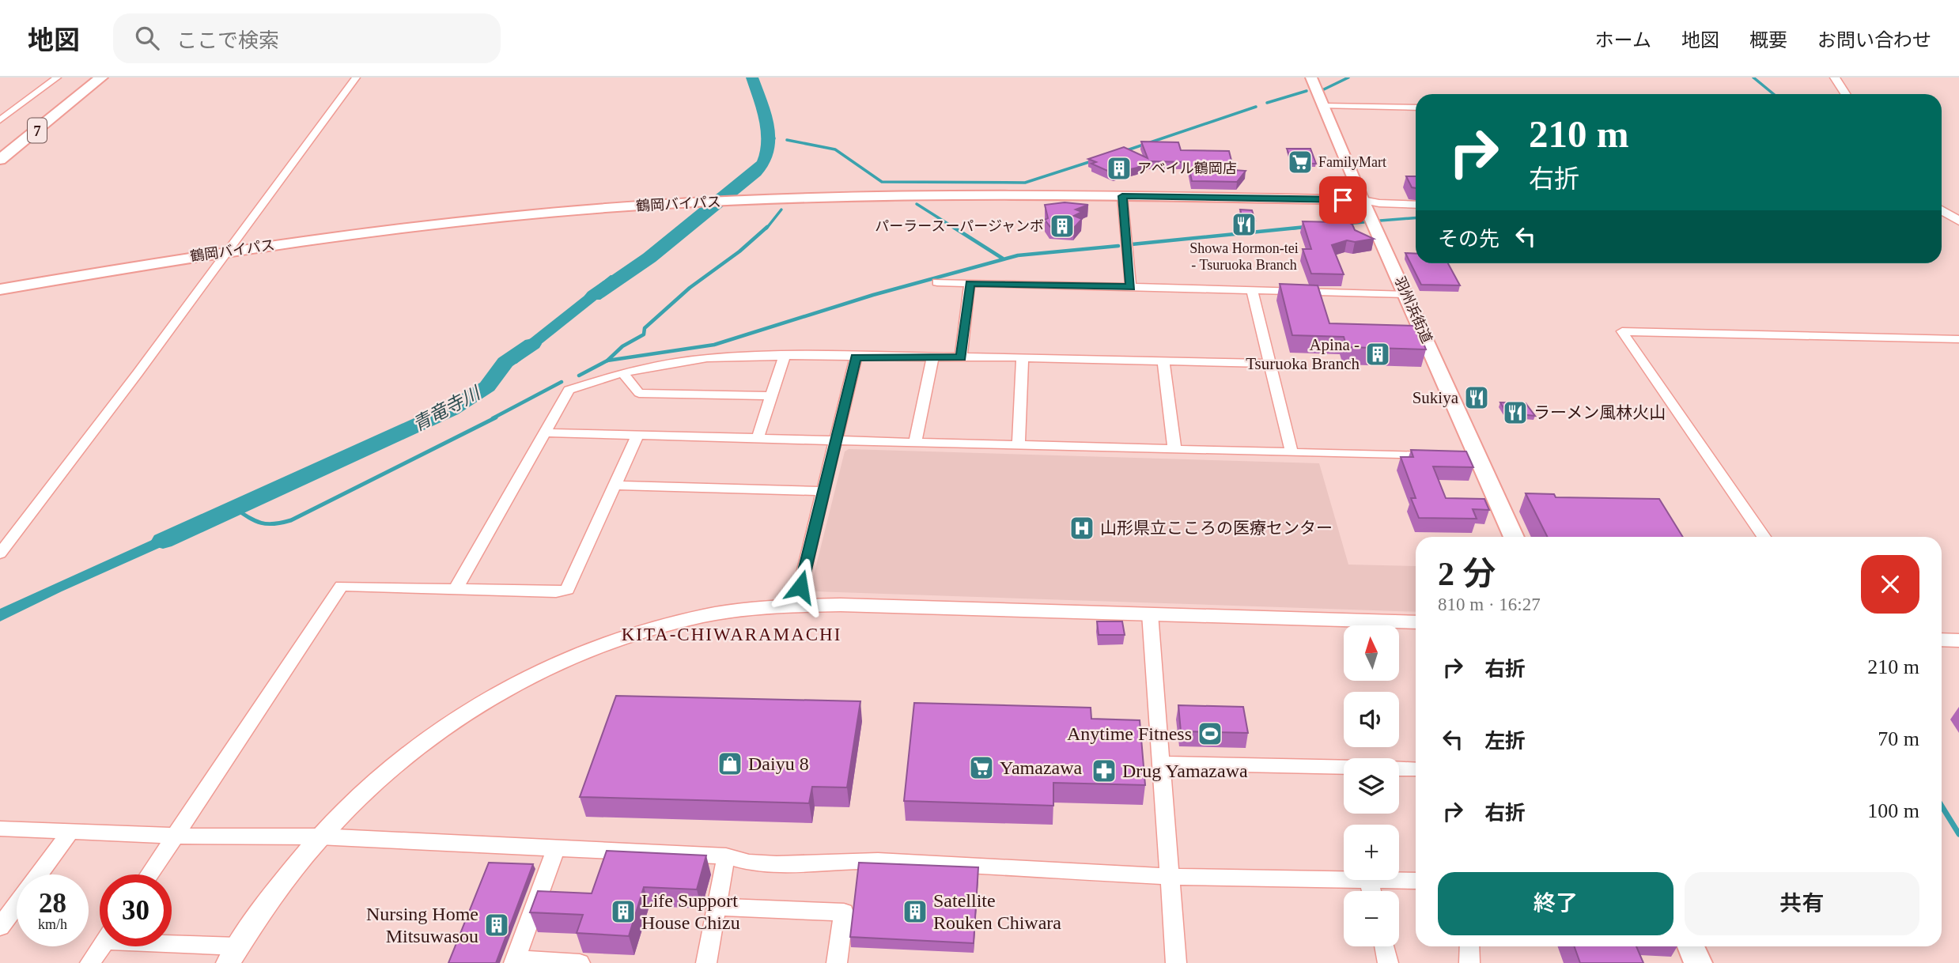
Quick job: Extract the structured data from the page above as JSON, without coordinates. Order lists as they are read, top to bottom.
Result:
{
  "streets": {
    "highway": ["7"],
    "main road": ["鶴岡バイパス", "羽州浜街道"]
  },
  "crossings": [
    ["鶴岡バイパス", "羽州浜街道"]
  ],
  "districts": ["KITA-CHIWARAMACHI"],
  "water": ["青竜寺川"],
  "places": {
    "supermarket": ["FamilyMart", "Yamazawa"],
    "building": [
      "アベイル鶴岡店",
      "パーラースーパージャンボ",
      "Apina - Tsuruoka Branch",
      "Life Support House Chizu",
      "Satellite Rouken Chiwara",
      "Nursing Home Mitsuwasou"
    ],
    "restaurant": ["Showa Hormon-tei - Tsuruoka Branch", "Sukiya", "ラーメン風林火山"],
    "hospital": ["山形県立こころの医療センター"],
    "sports": ["Anytime Fitness"],
    "shop": ["Daiyu 8"],
    "pharmacy": ["Drug Yamazawa"]
  },
  "north": "top",
  "page": {
    "header": "地図",
    "search": "ここで検索",
    "nav": [
      "ホーム",
      "地図",
      "概要",
      "お問い合わせ"
    ],
    "turn": ["210 m", "右折"],
    "then": "その先",
    "heading": ["2 分", "810 m · 16:27"],
    "map_buttons": ["+", "−"],
    "list": [
      {
        "name": "右折",
        "value": "210 m"
      },
      {
        "name": "左折",
        "value": "70 m"
      },
      {
        "name": "右折",
        "value": "100 m"
      }
    ],
    "buttons": ["終了", "共有"],
    "speed": "28 km/h",
    "limit": "30"
  }
}
